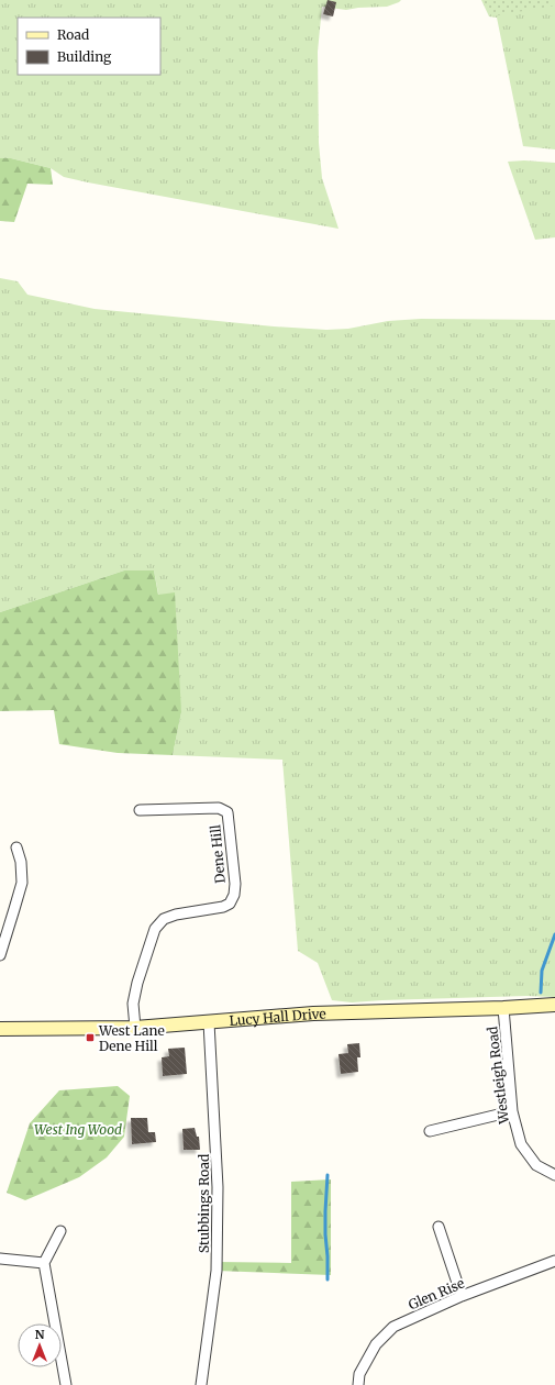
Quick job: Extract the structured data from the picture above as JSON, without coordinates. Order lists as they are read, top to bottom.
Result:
{
  "streets": {
    "street": [
      "Dene Hill",
      "Lucy Hall Drive",
      "Westleigh Road",
      "Stubbings Road",
      "Glen Rise"
    ]
  },
  "crossings": [
    ["Dene Hill", "Lucy Hall Drive"],
    ["Lucy Hall Drive", "Westleigh Road"],
    ["Lucy Hall Drive", "Stubbings Road"]
  ],
  "parks": ["West Ing Wood"],
  "places": {
    "transit": ["West Lane Dene Hill"]
  },
  "legend": ["Road", "Building"],
  "north": "top"
}
